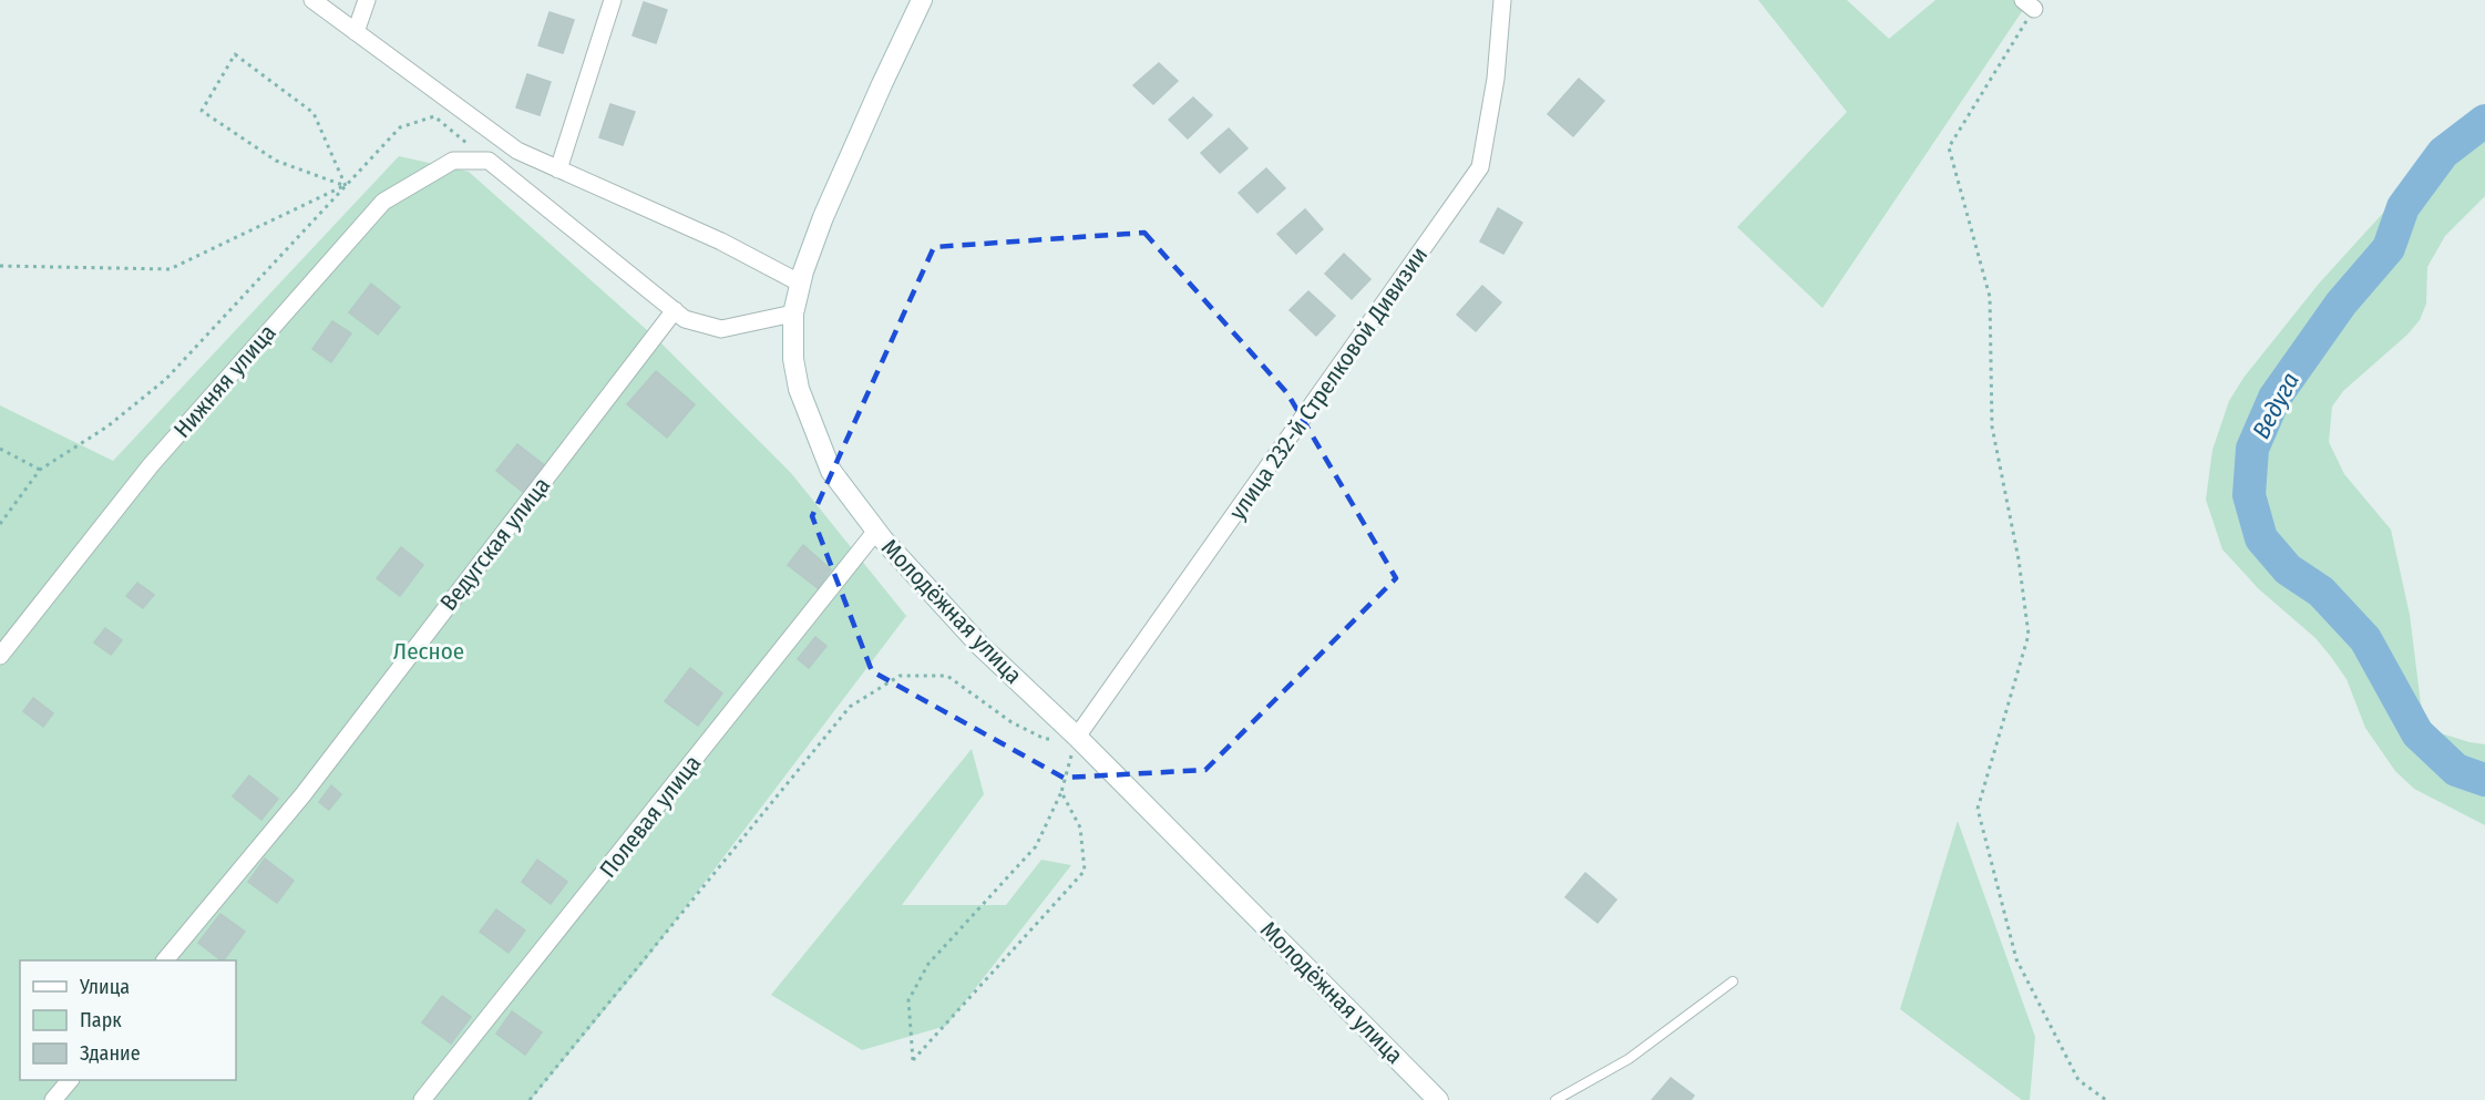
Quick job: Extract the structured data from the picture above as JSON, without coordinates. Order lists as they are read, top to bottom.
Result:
{
  "streets": {
    "main road": ["Молодёжная улица"],
    "street": [
      "Нижняя улица",
      "улица 232-й Стрелковой Дивизии",
      "Ведугская улица",
      "Полевая улица"
    ]
  },
  "crossings": [
    ["улица 232-й Стрелковой Дивизии", "Молодёжная улица"],
    ["Молодёжная улица", "Полевая улица"]
  ],
  "water": ["Ведуга"],
  "parks": ["Лесное"],
  "legend": ["Улица", "Парк", "Здание"]
}
